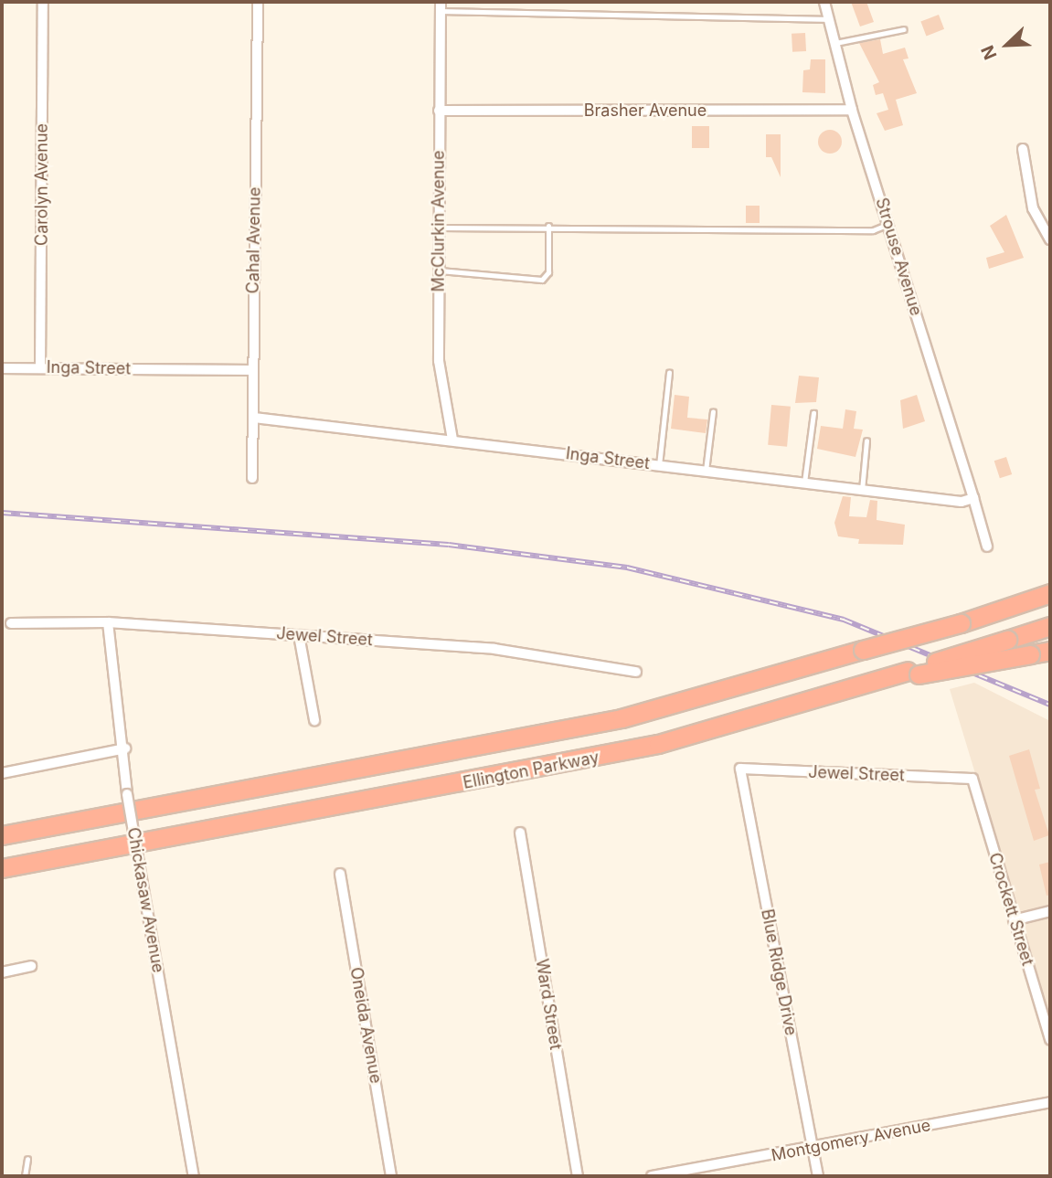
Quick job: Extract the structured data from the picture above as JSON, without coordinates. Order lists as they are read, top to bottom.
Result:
{
  "streets": {
    "highway": ["Ellington Parkway"],
    "street": [
      "Brasher Avenue",
      "Carolyn Avenue",
      "McClurkin Avenue",
      "Cahal Avenue",
      "Strouse Avenue",
      "Inga Street",
      "Jewel Street",
      "Chickasaw Avenue",
      "Crockett Street",
      "Blue Ridge Drive",
      "Ward Street",
      "Oneida Avenue",
      "Montgomery Avenue"
    ]
  },
  "crossings": [
    ["Brasher Avenue", "McClurkin Avenue"],
    ["Brasher Avenue", "Strouse Avenue"],
    ["Carolyn Avenue", "Inga Street"],
    ["McClurkin Avenue", "Inga Street"],
    ["Cahal Avenue", "Inga Street"],
    ["Strouse Avenue", "Inga Street"],
    ["Jewel Street", "Chickasaw Avenue"],
    ["Jewel Street", "Crockett Street"],
    ["Jewel Street", "Blue Ridge Drive"],
    ["Blue Ridge Drive", "Montgomery Avenue"]
  ],
  "north": "bottom left"
}
